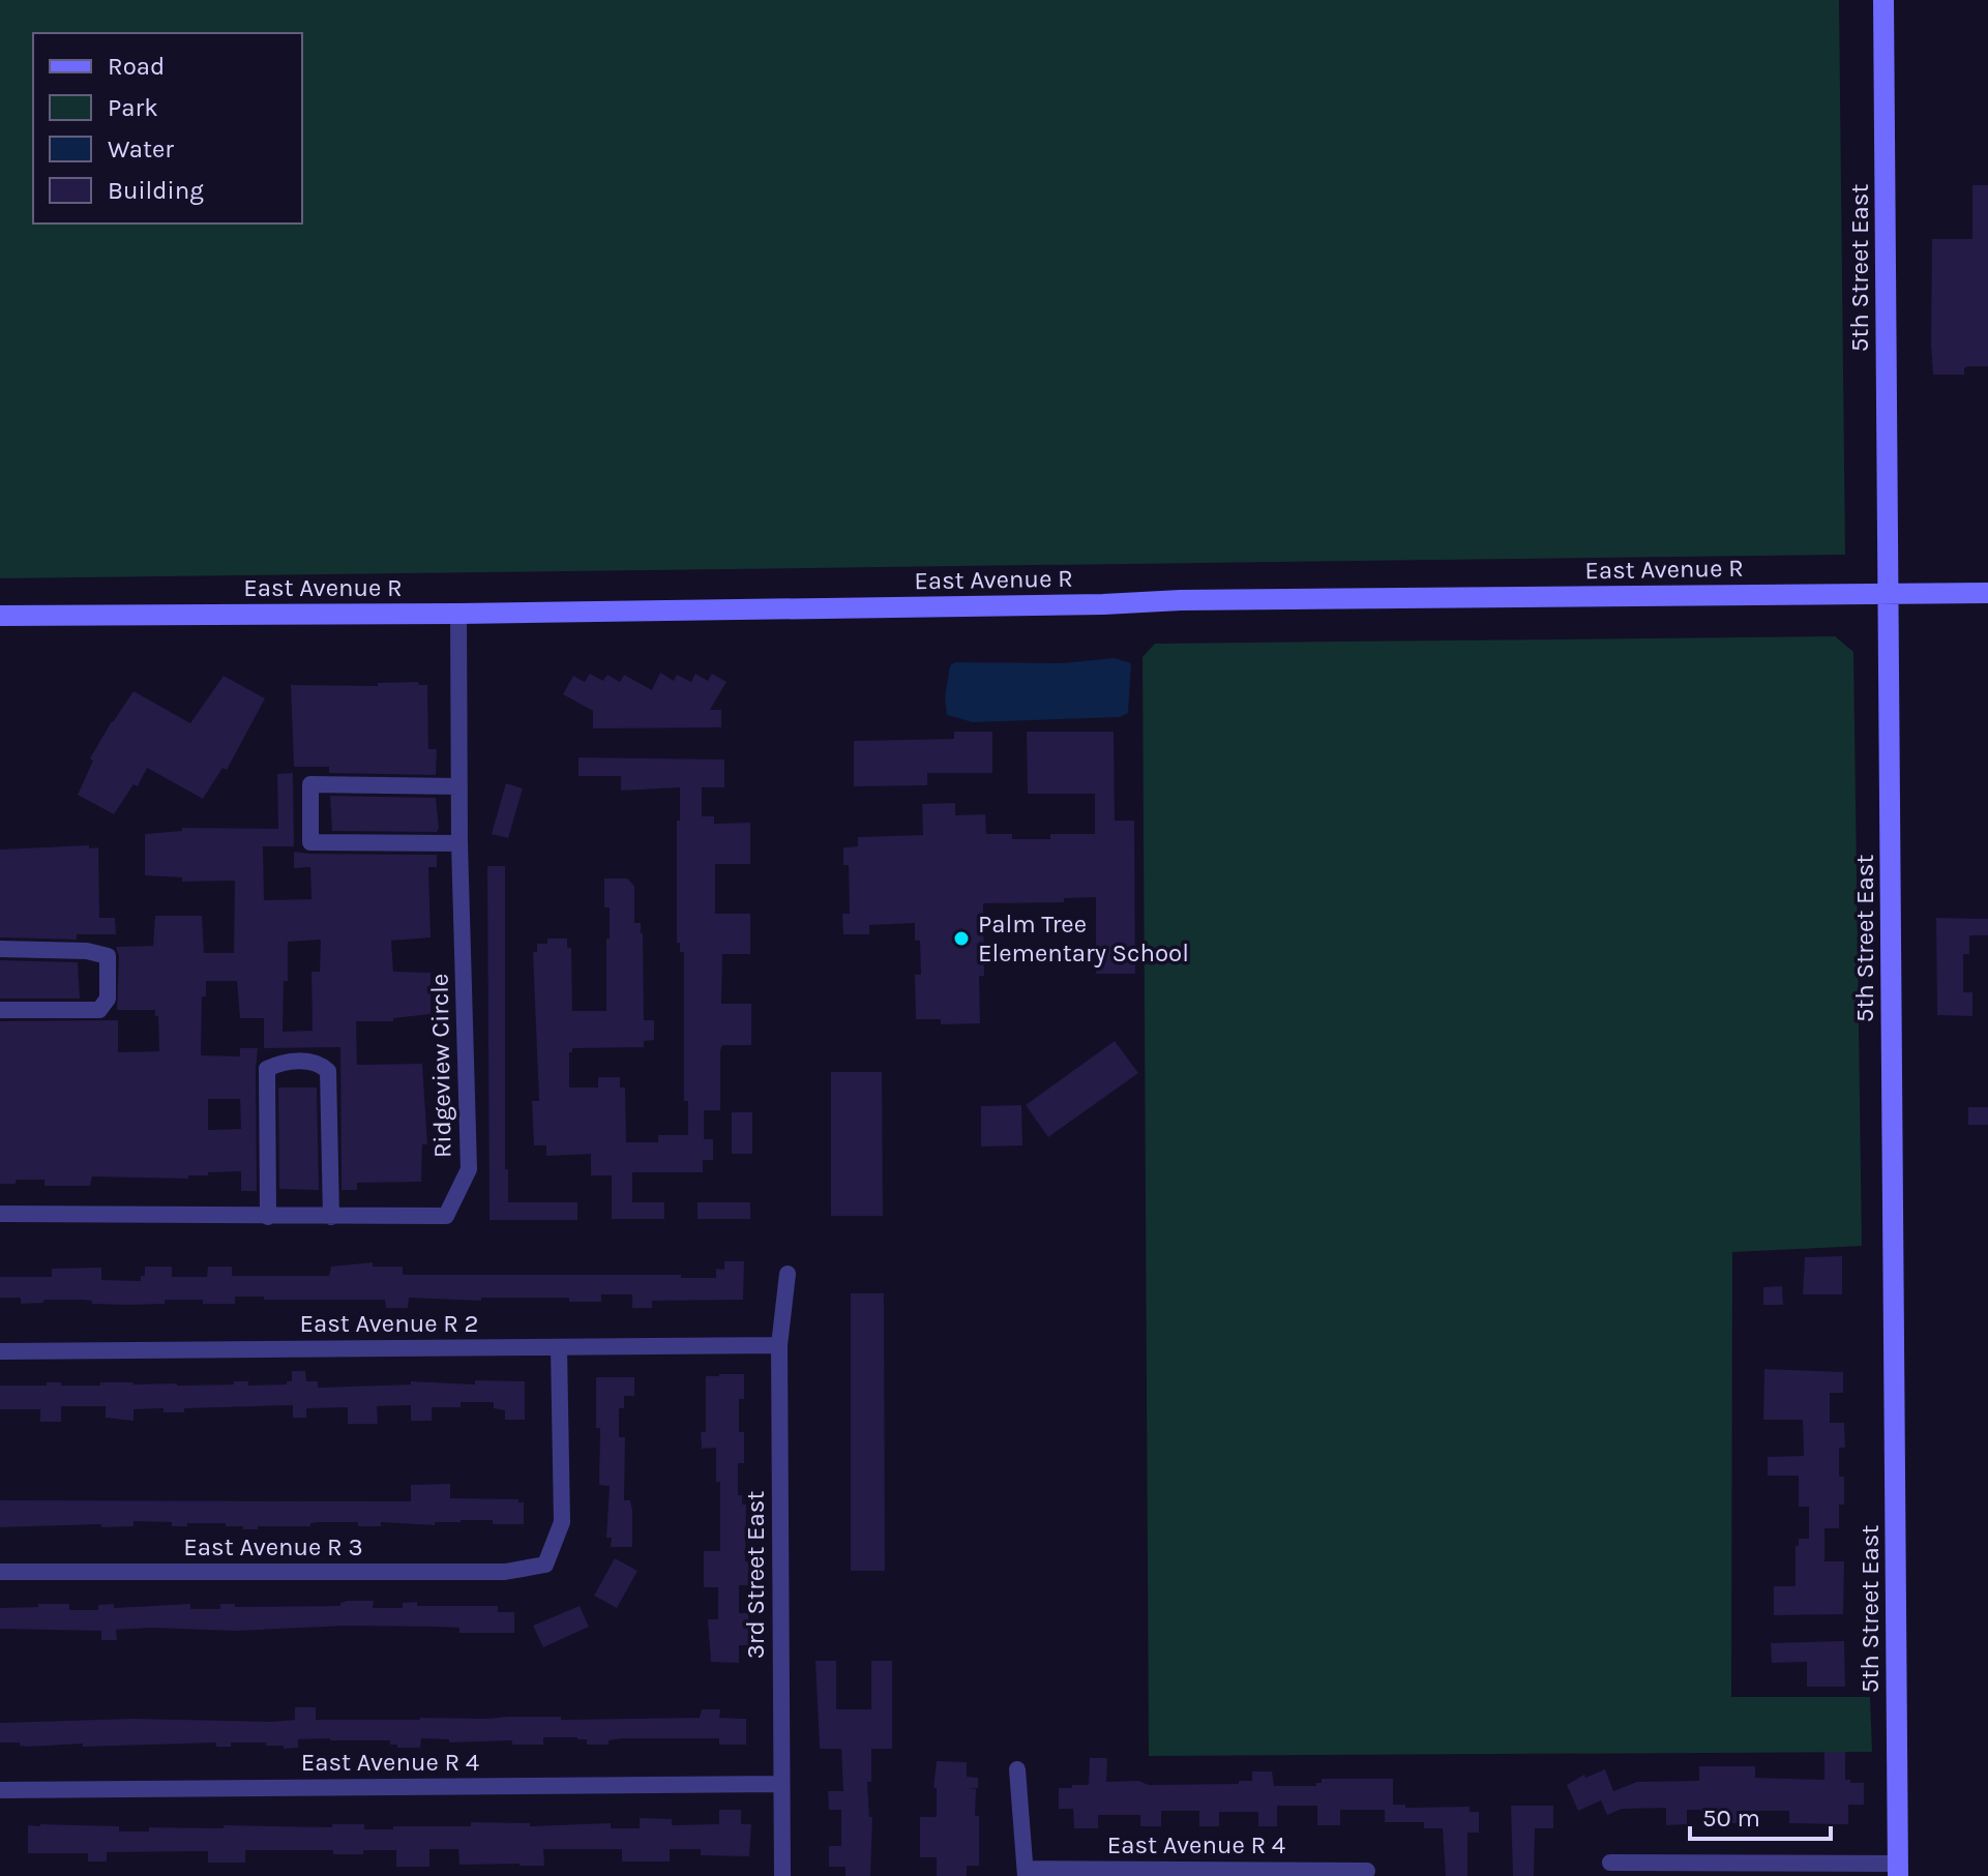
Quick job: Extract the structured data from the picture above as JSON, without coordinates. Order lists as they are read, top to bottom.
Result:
{
  "streets": {
    "street": [
      "5th Street East",
      "East Avenue R",
      "Ridgeview Circle",
      "East Avenue R 2",
      "East Avenue R 3",
      "3rd Street East",
      "East Avenue R 4"
    ]
  },
  "crossings": [
    ["5th Street East", "East Avenue R"],
    ["East Avenue R", "Ridgeview Circle"],
    ["East Avenue R 2", "East Avenue R 3"],
    ["East Avenue R 2", "3rd Street East"],
    ["3rd Street East", "East Avenue R 4"]
  ],
  "places": ["Palm Tree Elementary School"],
  "legend": [
    "Road",
    "Park",
    "Water",
    "Building"
  ],
  "scale_bar": "50 m"
}
